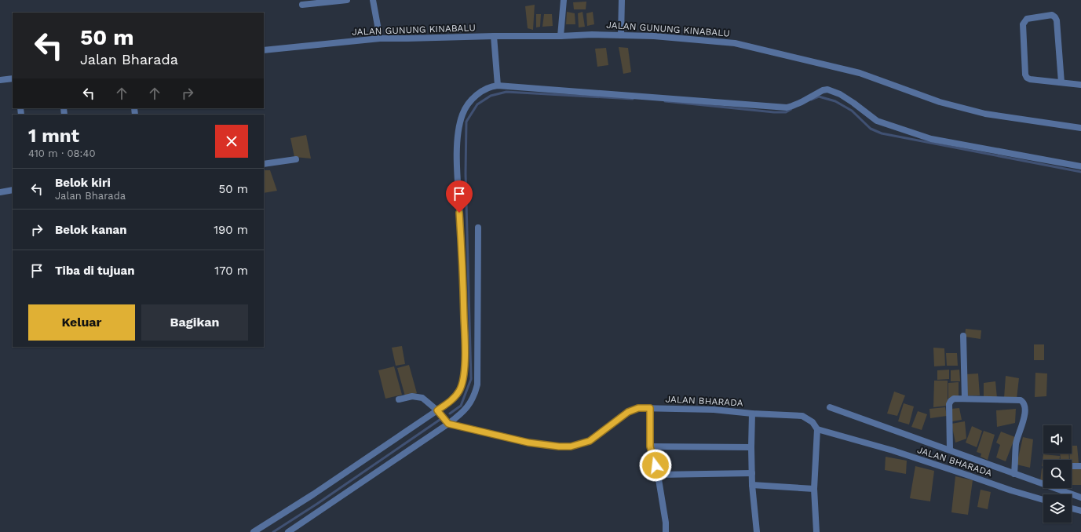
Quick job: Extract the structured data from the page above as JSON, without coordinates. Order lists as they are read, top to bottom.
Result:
{
  "streets": {
    "street": ["JALAN GUNUNG KINABALU", "JALAN BHARADA"]
  },
  "page": {
    "turn": ["50 m", "Jalan Bharada"],
    "heading": ["1 mnt", "410 m · 08:40"],
    "list": [
      {
        "name": "Belok kiri",
        "note": "Jalan Bharada",
        "value": "50 m"
      },
      {
        "name": "Belok kanan",
        "value": "190 m"
      },
      {
        "name": "Tiba di tujuan",
        "value": "170 m"
      }
    ],
    "buttons": ["Keluar", "Bagikan"]
  }
}
